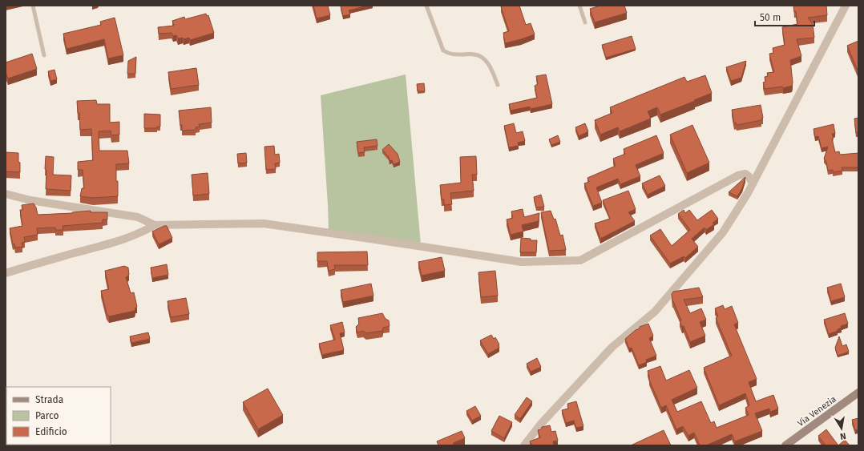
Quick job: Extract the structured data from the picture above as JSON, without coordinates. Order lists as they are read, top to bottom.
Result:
{
  "streets": {
    "main road": ["Via Venezia"]
  },
  "legend": ["Strada", "Parco", "Edificio"],
  "scale_bar": "50 m",
  "north": "bottom"
}
